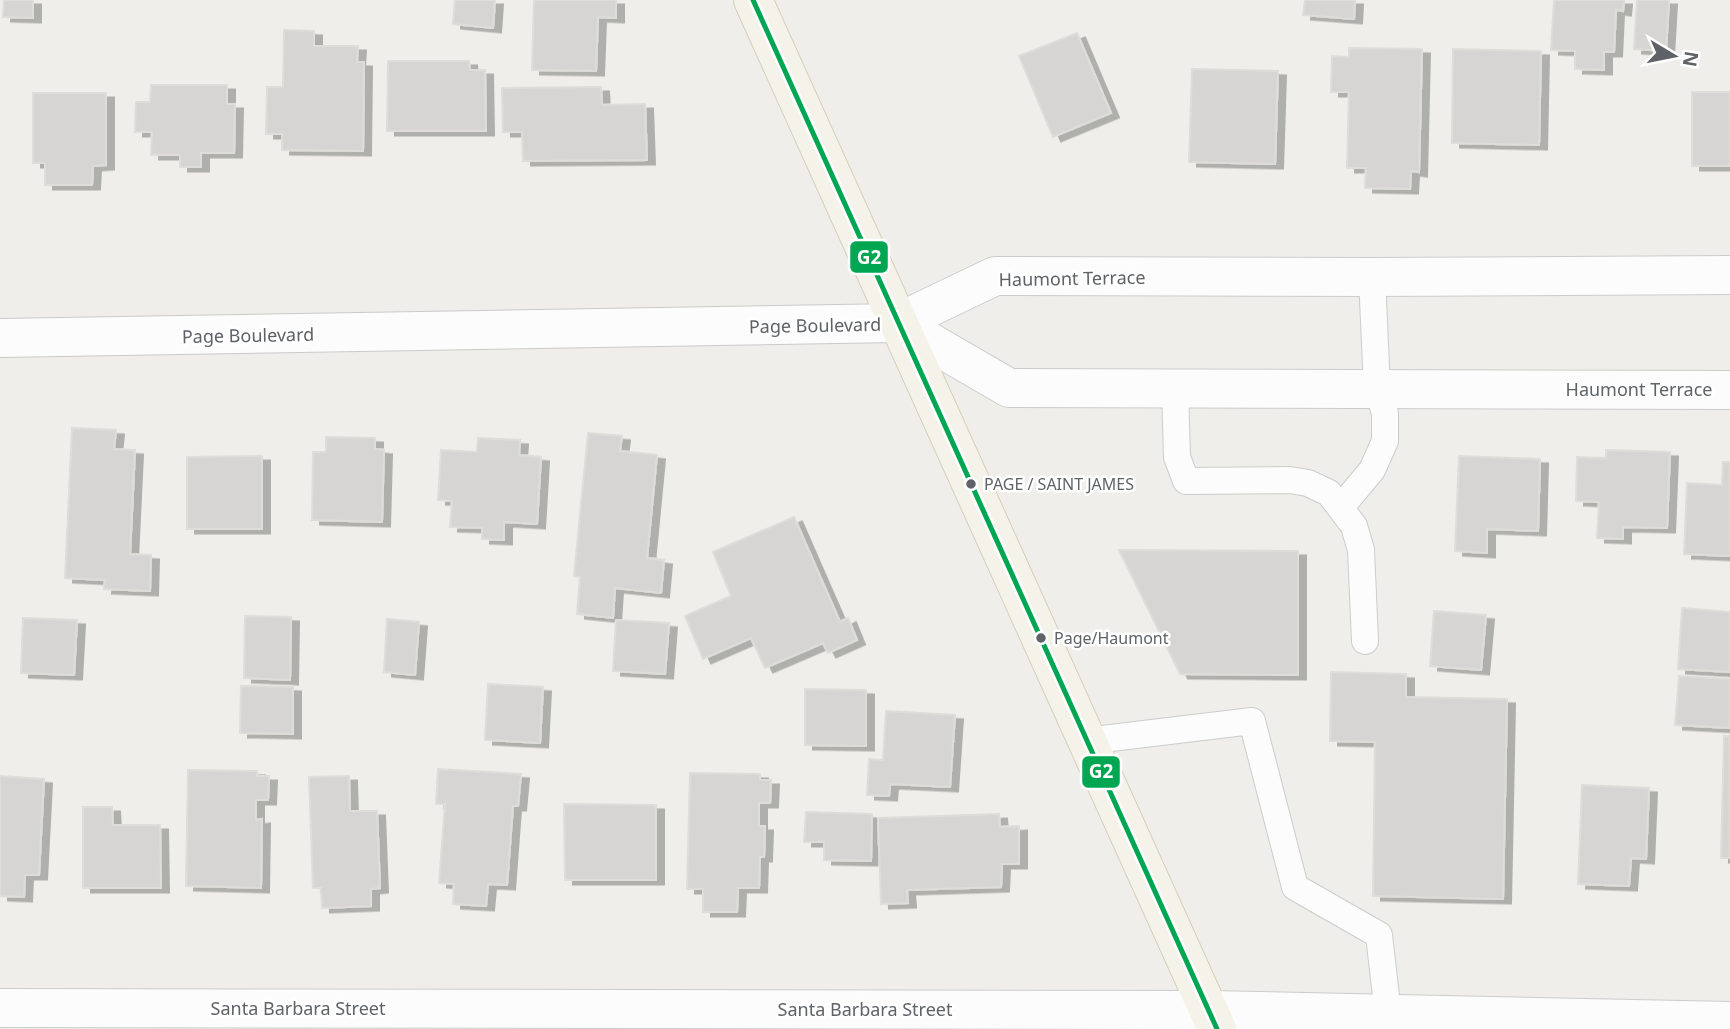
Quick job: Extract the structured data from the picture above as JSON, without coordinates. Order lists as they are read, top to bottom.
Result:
{
  "streets": {
    "main road": ["Page Boulevard"],
    "street": ["Haumont Terrace", "Santa Barbara Street"]
  },
  "crossings": [
    ["Haumont Terrace", "Page Boulevard"],
    ["Page Boulevard", "Santa Barbara Street"]
  ],
  "places": ["PAGE / SAINT JAMES", "Page/Haumont"],
  "lines": ["transit line G2"],
  "north": "right"
}
